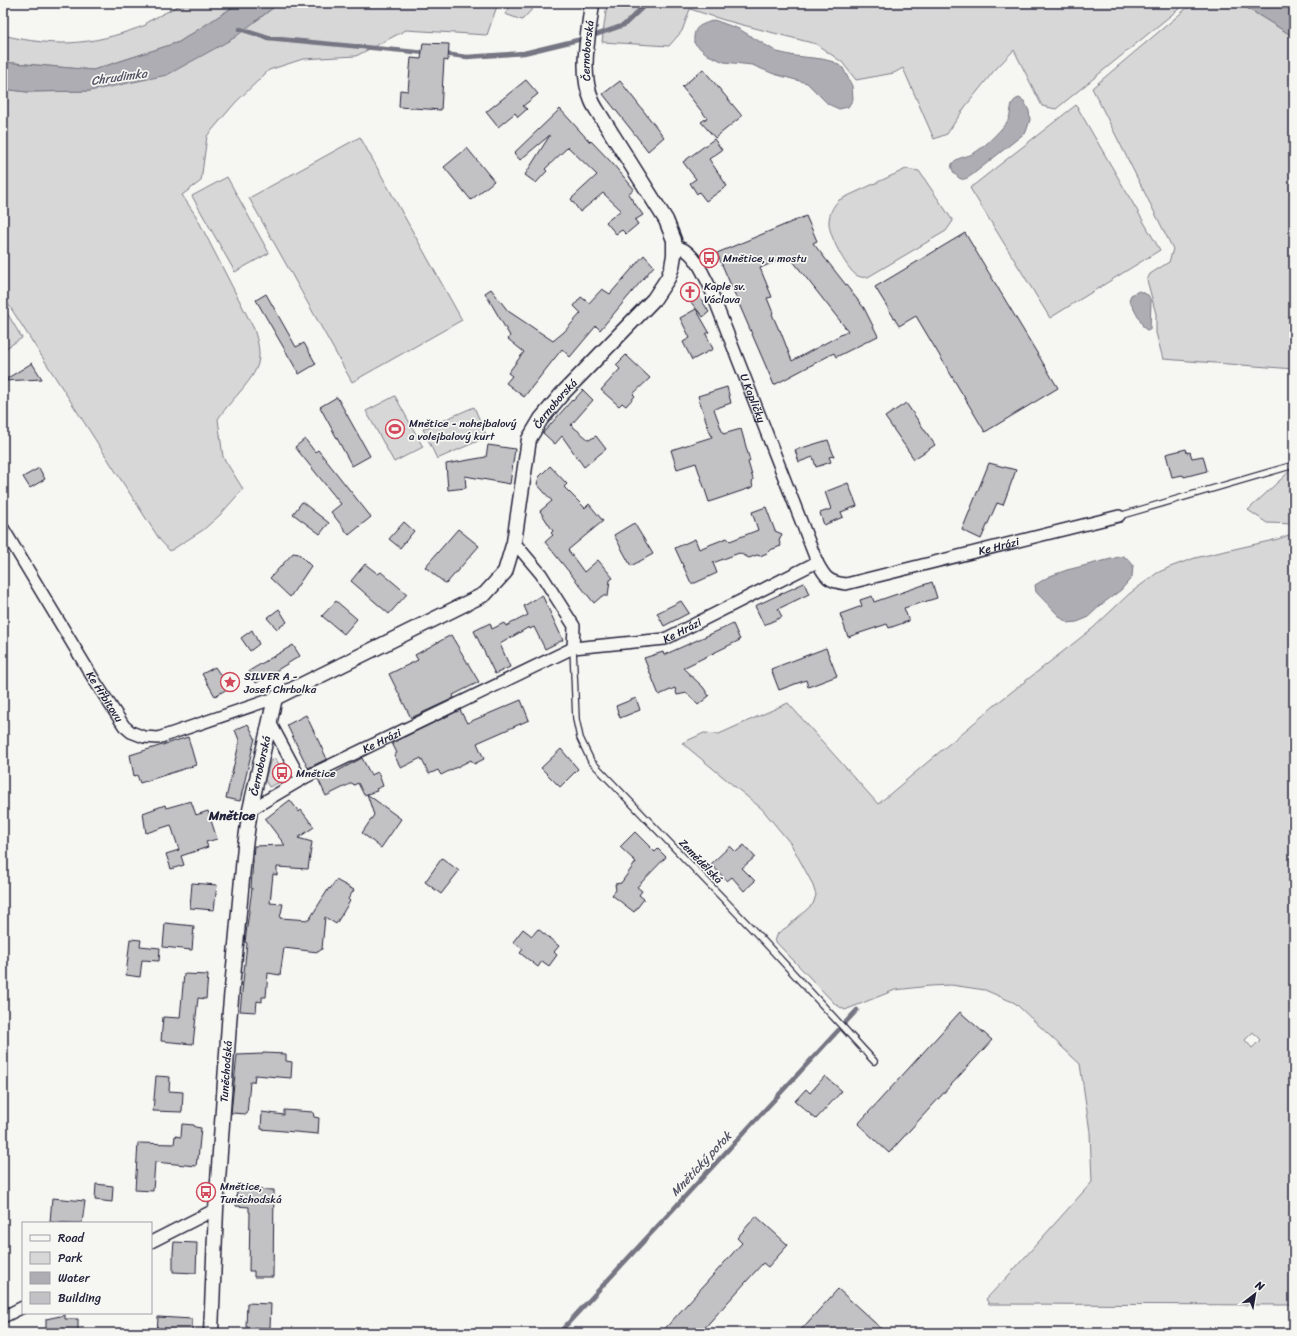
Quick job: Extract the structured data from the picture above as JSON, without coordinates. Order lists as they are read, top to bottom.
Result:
{
  "streets": {
    "street": [
      "Černoborská",
      "U Kapličky",
      "Ke Hrázi",
      "Ke Hřbitovu",
      "Tuněchodská"
    ],
    "lane": ["Zemědělská"]
  },
  "crossings": [
    ["Černoborská", "U Kapličky"],
    ["Černoborská", "Ke Hrázi"],
    ["Černoborská", "Ke Hřbitovu"],
    ["Černoborská", "Tuněchodská"],
    ["U Kapličky", "Ke Hrázi"],
    ["Ke Hrázi", "Zemědělská"],
    ["Ke Hrázi", "Tuněchodská"]
  ],
  "districts": ["Mnětice"],
  "water": ["Chrudimka", "Mnětický potok"],
  "places": {
    "bus stop": ["Mnětice, u mostu", "Mnětice", "Mnětice, Tuněchodská"],
    "church": ["Kaple sv. Václava"],
    "sports": ["Mnětice - nohejbalový a volejbalový kurt"],
    "place": ["SILVER A - Josef Chrbolka"]
  },
  "legend": [
    "Road",
    "Park",
    "Water",
    "Building"
  ],
  "north": "top right"
}
